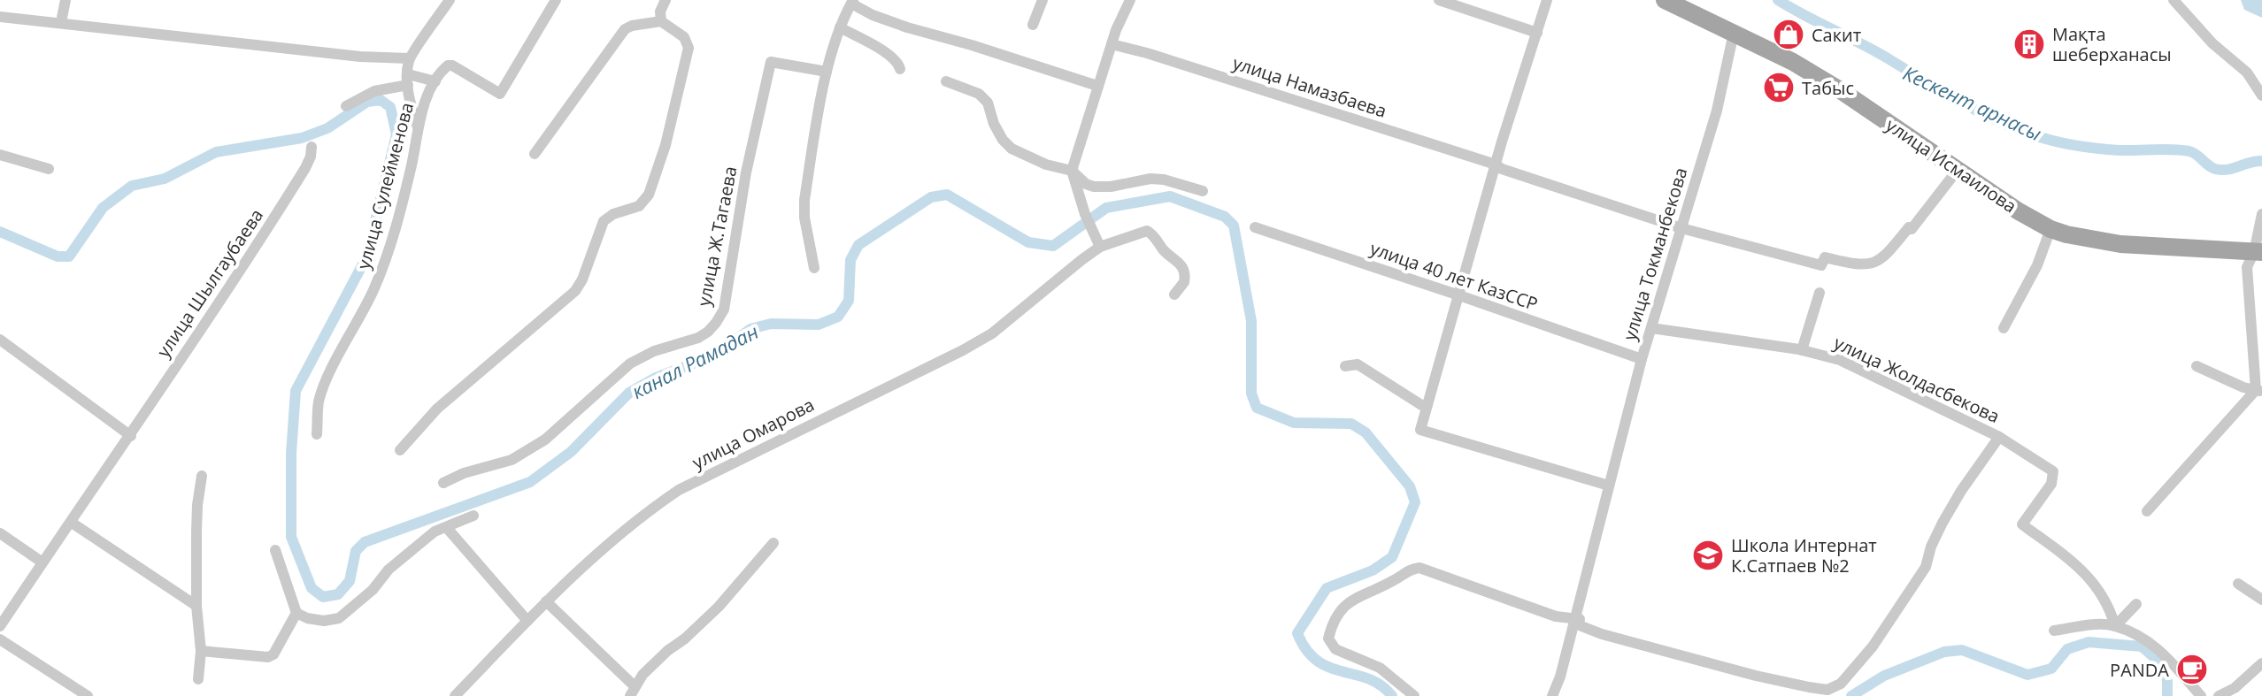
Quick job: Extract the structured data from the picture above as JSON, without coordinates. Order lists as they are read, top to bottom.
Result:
{
  "streets": {
    "main road": ["улица Исмаилова"],
    "street": [
      "улица Намазбаева",
      "улица Сулейменова",
      "улица Ж.Тагаева",
      "улица Токманбекова",
      "улица 40 лет КазССР",
      "улица Шылгаубаева",
      "улица Жолдасбекова",
      "улица Омарова"
    ]
  },
  "crossings": [
    ["улица Намазбаева", "улица Исмаилова"],
    ["улица Намазбаева", "улица Токманбекова"],
    ["улица Исмаилова", "улица Токманбекова"],
    ["улица Токманбекова", "улица 40 лет КазССР"],
    ["улица Токманбекова", "улица Жолдасбекова"]
  ],
  "water": ["Кескент арнасы", "канал Рамадан"],
  "places": {
    "shop": ["Сакит"],
    "building": ["Мақта шеберханасы"],
    "supermarket": ["Табыс"],
    "school or university": ["Школа Интернат К.Сатпаев №2"],
    "cafe": ["PANDA"]
  }
}
